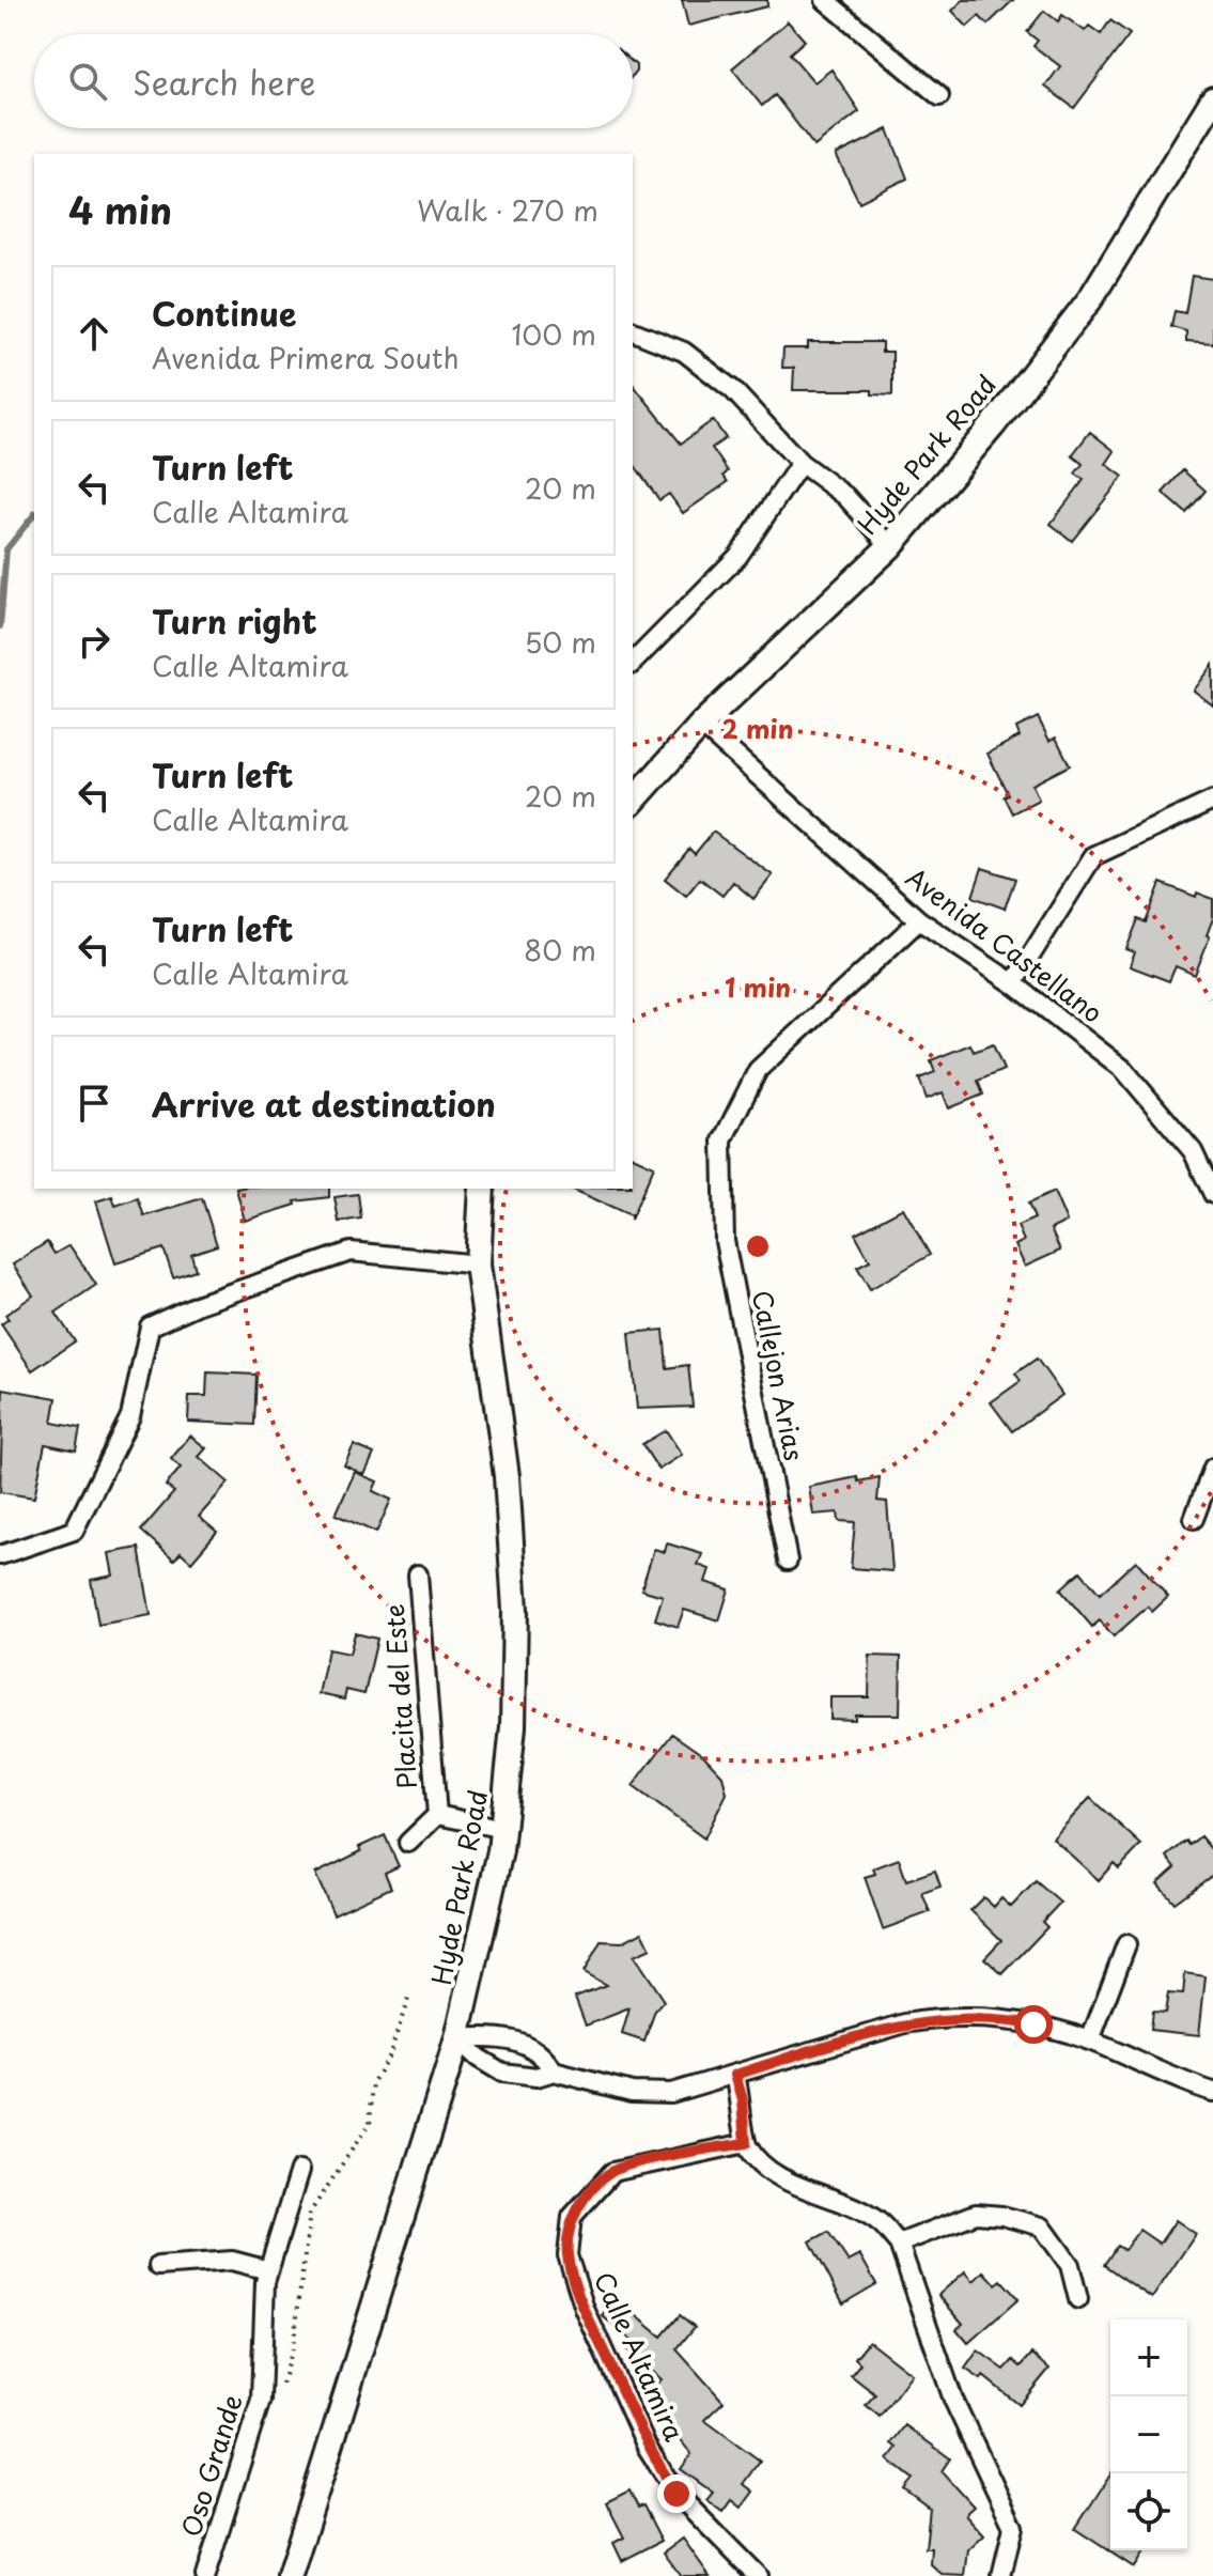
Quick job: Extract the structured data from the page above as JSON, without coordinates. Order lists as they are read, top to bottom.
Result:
{
  "streets": {
    "main road": ["Hyde Park Road"],
    "street": [
      "Avenida Castellano",
      "Callejon Arias",
      "Placita del Este",
      "Calle Altamira",
      "Oso Grande"
    ]
  },
  "crossings": [
    ["Hyde Park Road", "Avenida Castellano"],
    ["Hyde Park Road", "Placita del Este"],
    ["Avenida Castellano", "Callejon Arias"]
  ],
  "page": {
    "search": "Search here",
    "heading": ["4 min", "Walk · 270 m"],
    "list": [
      ["Continue", "Avenida Primera South", "100 m"],
      ["Turn left", "Calle Altamira", "20 m"],
      ["Turn right", "Calle Altamira", "50 m"],
      ["Turn left", "Calle Altamira", "20 m"],
      ["Turn left", "Calle Altamira", "80 m"],
      "Arrive at destination"
    ],
    "map_buttons": ["+", "−"]
  },
  "rings": ["2 min", "1 min"]
}
